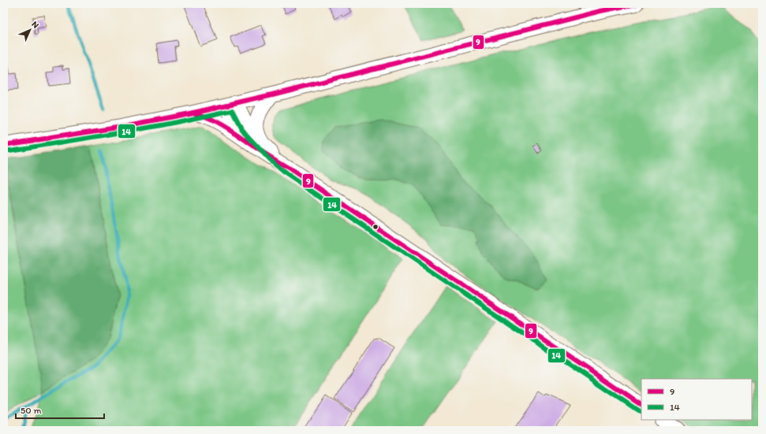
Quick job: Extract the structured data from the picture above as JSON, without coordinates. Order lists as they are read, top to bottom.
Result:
{
  "lines": ["transit line 9", "transit line 14"],
  "legend": ["9", "14"],
  "scale_bar": "50 m",
  "north": "top right"
}
